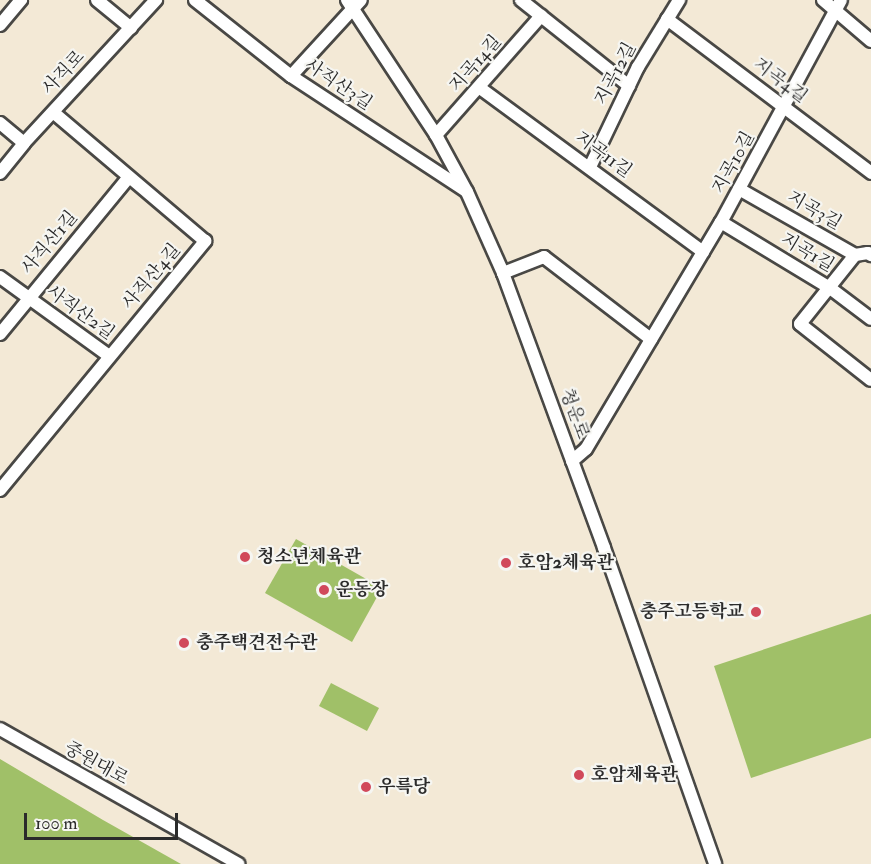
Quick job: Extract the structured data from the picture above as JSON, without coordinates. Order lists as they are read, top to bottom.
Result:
{
  "streets": {
    "street": [
      "지곡14길",
      "사직로",
      "지곡12길",
      "지곡4길",
      "사직산3길",
      "지곡11길",
      "지곡10길",
      "지곡3길",
      "사직산1길",
      "지곡1길",
      "사직산4길",
      "사직산2길",
      "청운로",
      "중원대로"
    ]
  },
  "crossings": [
    ["지곡14길", "지곡11길"],
    ["지곡14길", "청운로"],
    ["사직로", "사직산4길"],
    ["지곡12길", "지곡4길"],
    ["지곡12길", "지곡11길"],
    ["지곡4길", "지곡10길"],
    ["사직산3길", "청운로"],
    ["지곡11길", "지곡10길"],
    ["지곡10길", "지곡3길"],
    ["지곡10길", "지곡1길"],
    ["지곡10길", "청운로"],
    ["사직산1길", "사직산4길"],
    ["사직산1길", "사직산2길"],
    ["사직산4길", "사직산2길"]
  ],
  "places": [
    "청소년체육관",
    "호암2체육관",
    "운동장",
    "충주고등학교",
    "충주택견전수관",
    "호암체육관",
    "우륵당"
  ],
  "scale_bar": "100 m"
}
